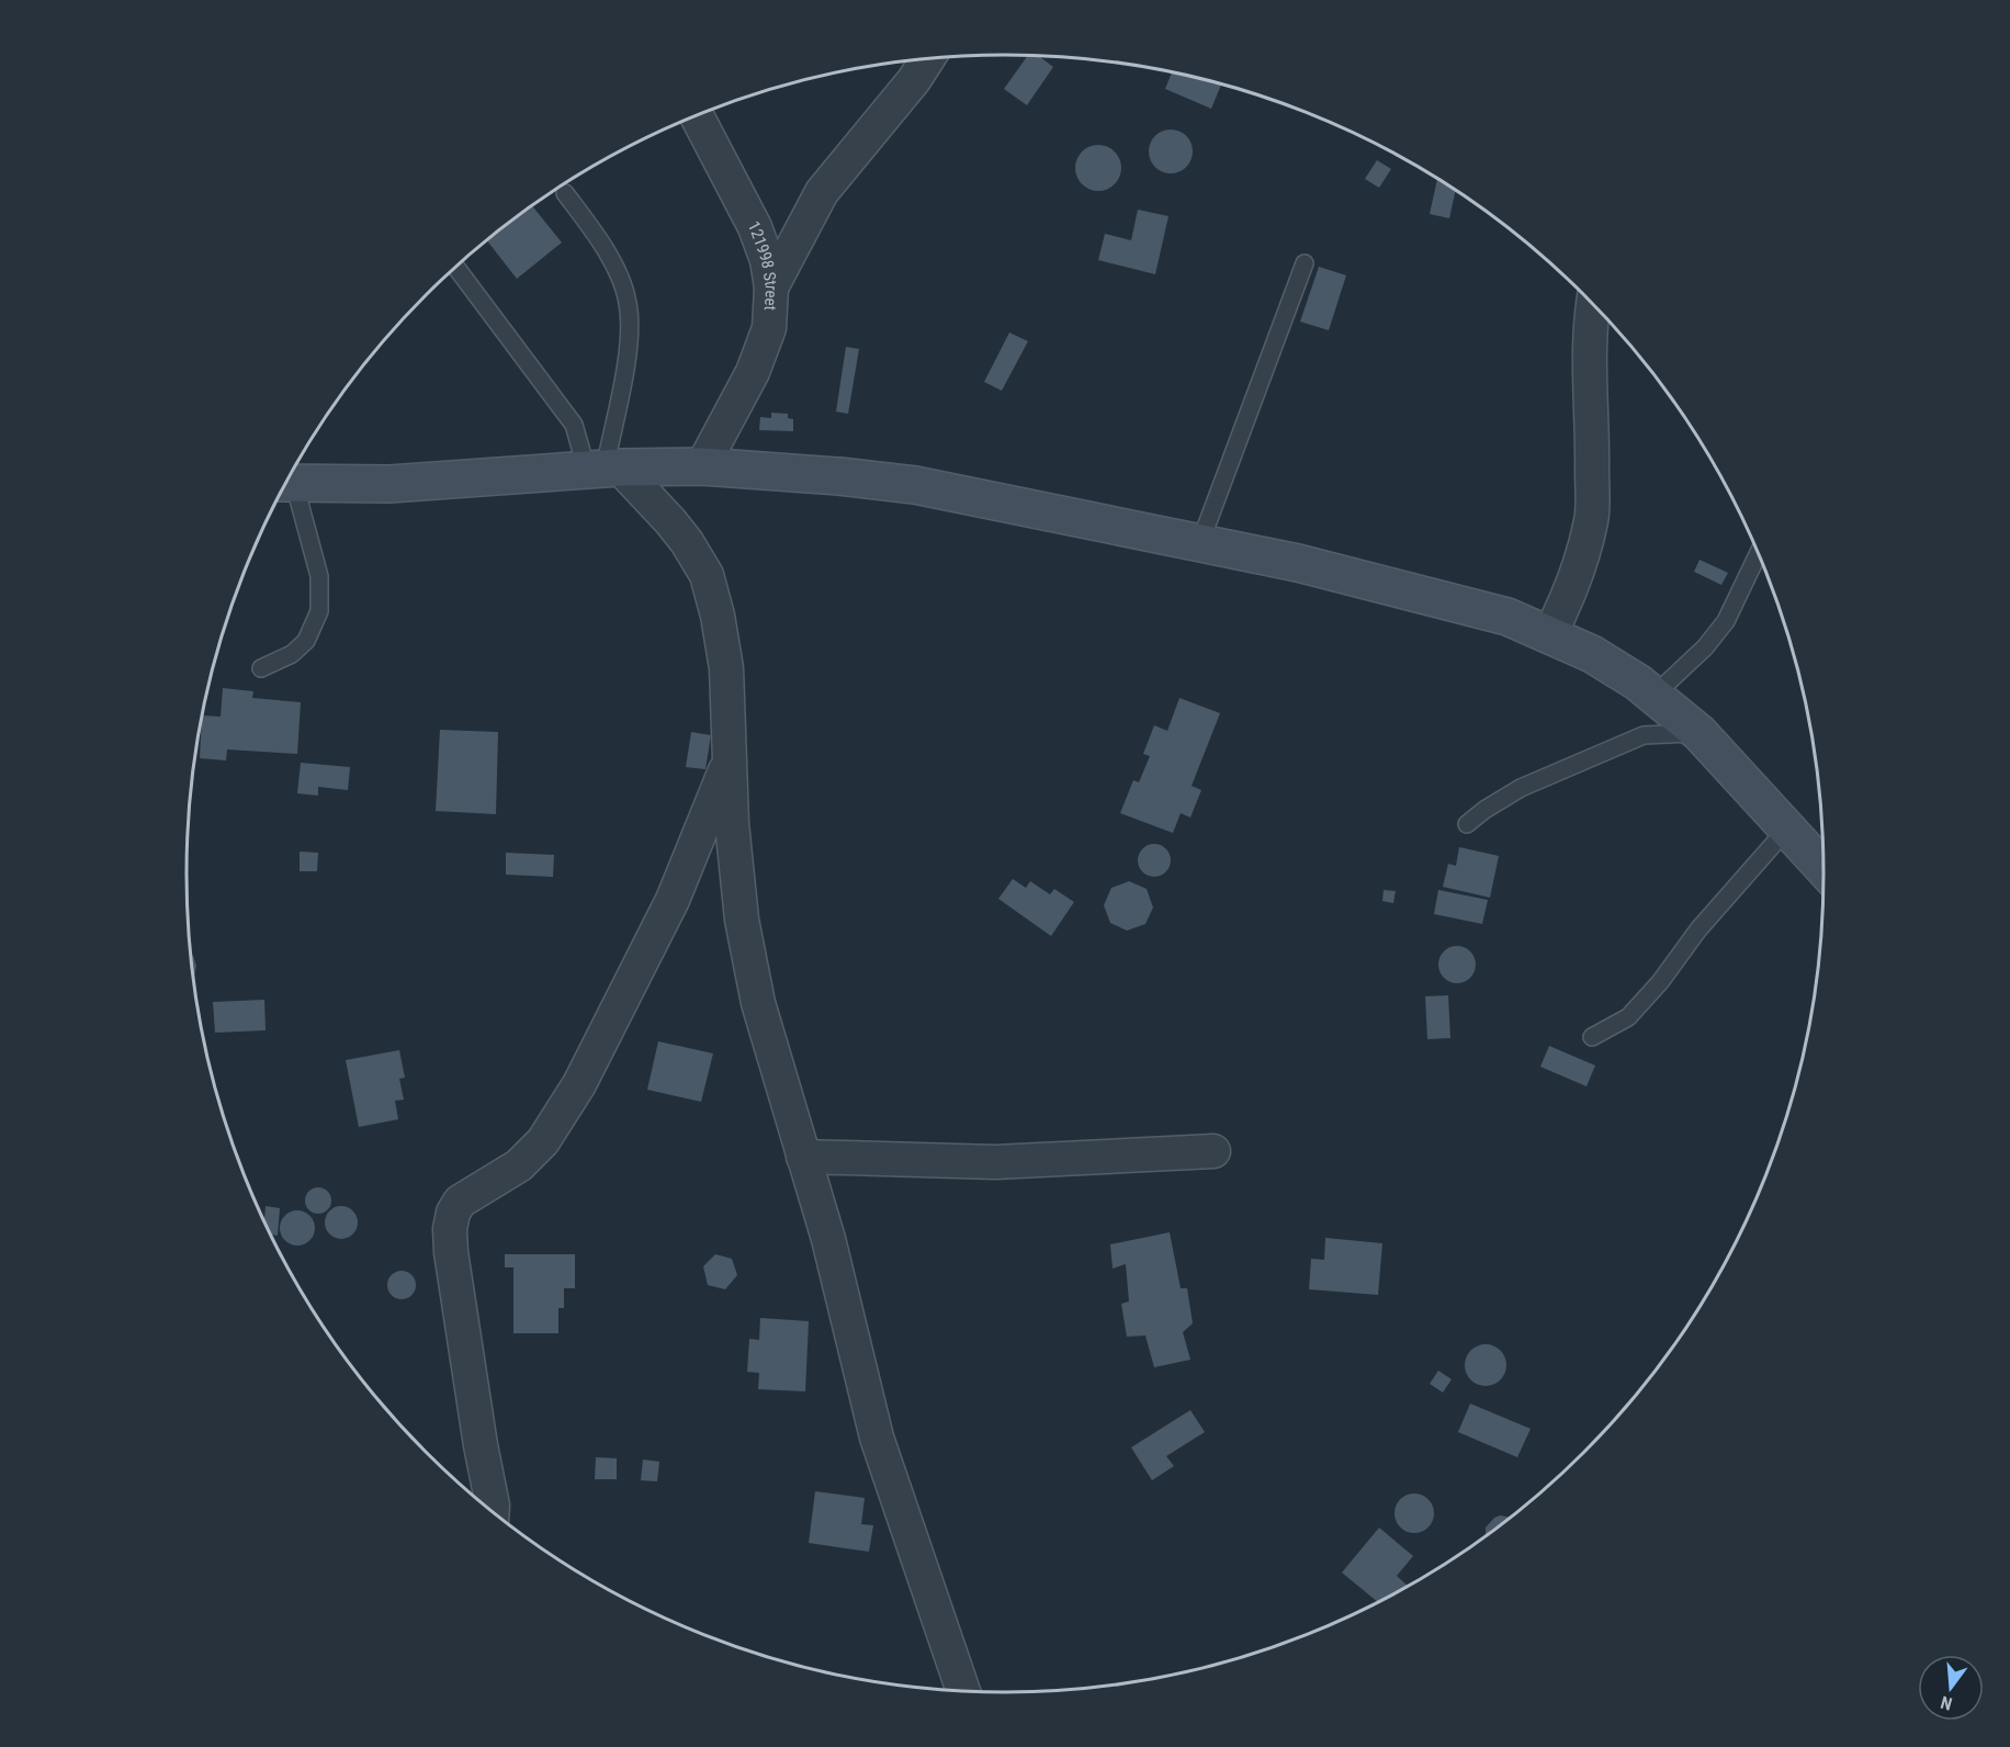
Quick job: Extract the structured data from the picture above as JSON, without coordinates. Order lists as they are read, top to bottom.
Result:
{
  "streets": {
    "street": ["121998 Street"]
  },
  "north": "bottom"
}
